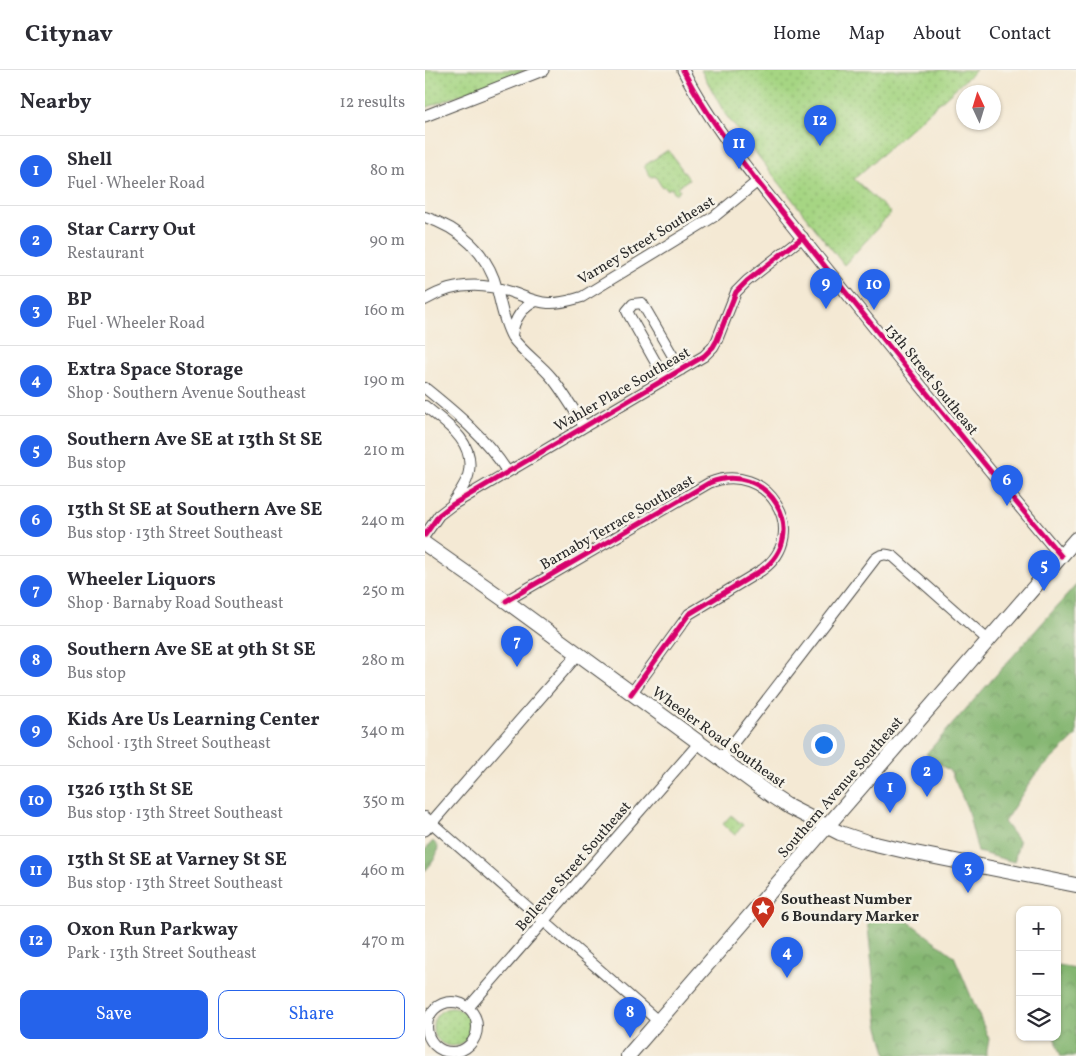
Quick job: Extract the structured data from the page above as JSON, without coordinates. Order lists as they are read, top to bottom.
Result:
{
  "streets": {
    "main road": ["Wheeler Road Southeast", "Southern Avenue Southeast"],
    "street": [
      "Varney Street Southeast",
      "13th Street Southeast",
      "Wahler Place Southeast",
      "Barnaby Terrace Southeast",
      "Bellevue Street Southeast"
    ]
  },
  "crossings": [
    ["Varney Street Southeast", "13th Street Southeast"],
    ["13th Street Southeast", "Wahler Place Southeast"],
    ["13th Street Southeast", "Southern Avenue Southeast"],
    ["Barnaby Terrace Southeast", "Wheeler Road Southeast"],
    ["Wheeler Road Southeast", "Southern Avenue Southeast"],
    ["Wheeler Road Southeast", "Bellevue Street Southeast"]
  ],
  "places": {
    "place": ["Southeast Number 6 Boundary Marker"]
  },
  "north": "top",
  "page": {
    "header": "Citynav",
    "nav": [
      "Home",
      "Map",
      "About",
      "Contact"
    ],
    "heading": ["Nearby", "12 results"],
    "pins": [
      "12",
      "11",
      "9",
      "10",
      "6",
      "5",
      "7",
      "2",
      "1",
      "3",
      "4",
      "8"
    ],
    "list": [
      {
        "mark": "1",
        "name": "Shell",
        "note": "Fuel · Wheeler Road",
        "value": "80 m"
      },
      {
        "mark": "2",
        "name": "Star Carry Out",
        "note": "Restaurant",
        "value": "90 m"
      },
      {
        "mark": "3",
        "name": "BP",
        "note": "Fuel · Wheeler Road",
        "value": "160 m"
      },
      {
        "mark": "4",
        "name": "Extra Space Storage",
        "note": "Shop · Southern Avenue Southeast",
        "value": "190 m"
      },
      {
        "mark": "5",
        "name": "Southern Ave SE at 13th St SE",
        "note": "Bus stop",
        "value": "210 m"
      },
      {
        "mark": "6",
        "name": "13th St SE at Southern Ave SE",
        "note": "Bus stop · 13th Street Southeast",
        "value": "240 m"
      },
      {
        "mark": "7",
        "name": "Wheeler Liquors",
        "note": "Shop · Barnaby Road Southeast",
        "value": "250 m"
      },
      {
        "mark": "8",
        "name": "Southern Ave SE at 9th St SE",
        "note": "Bus stop",
        "value": "280 m"
      },
      {
        "mark": "9",
        "name": "Kids Are Us Learning Center",
        "note": "School · 13th Street Southeast",
        "value": "340 m"
      },
      {
        "mark": "10",
        "name": "1326 13th St SE",
        "note": "Bus stop · 13th Street Southeast",
        "value": "350 m"
      },
      {
        "mark": "11",
        "name": "13th St SE at Varney St SE",
        "note": "Bus stop · 13th Street Southeast",
        "value": "460 m"
      },
      {
        "mark": "12",
        "name": "Oxon Run Parkway",
        "note": "Park · 13th Street Southeast",
        "value": "470 m"
      }
    ],
    "map_buttons": ["+", "−"],
    "buttons": ["Save", "Share"]
  }
}
